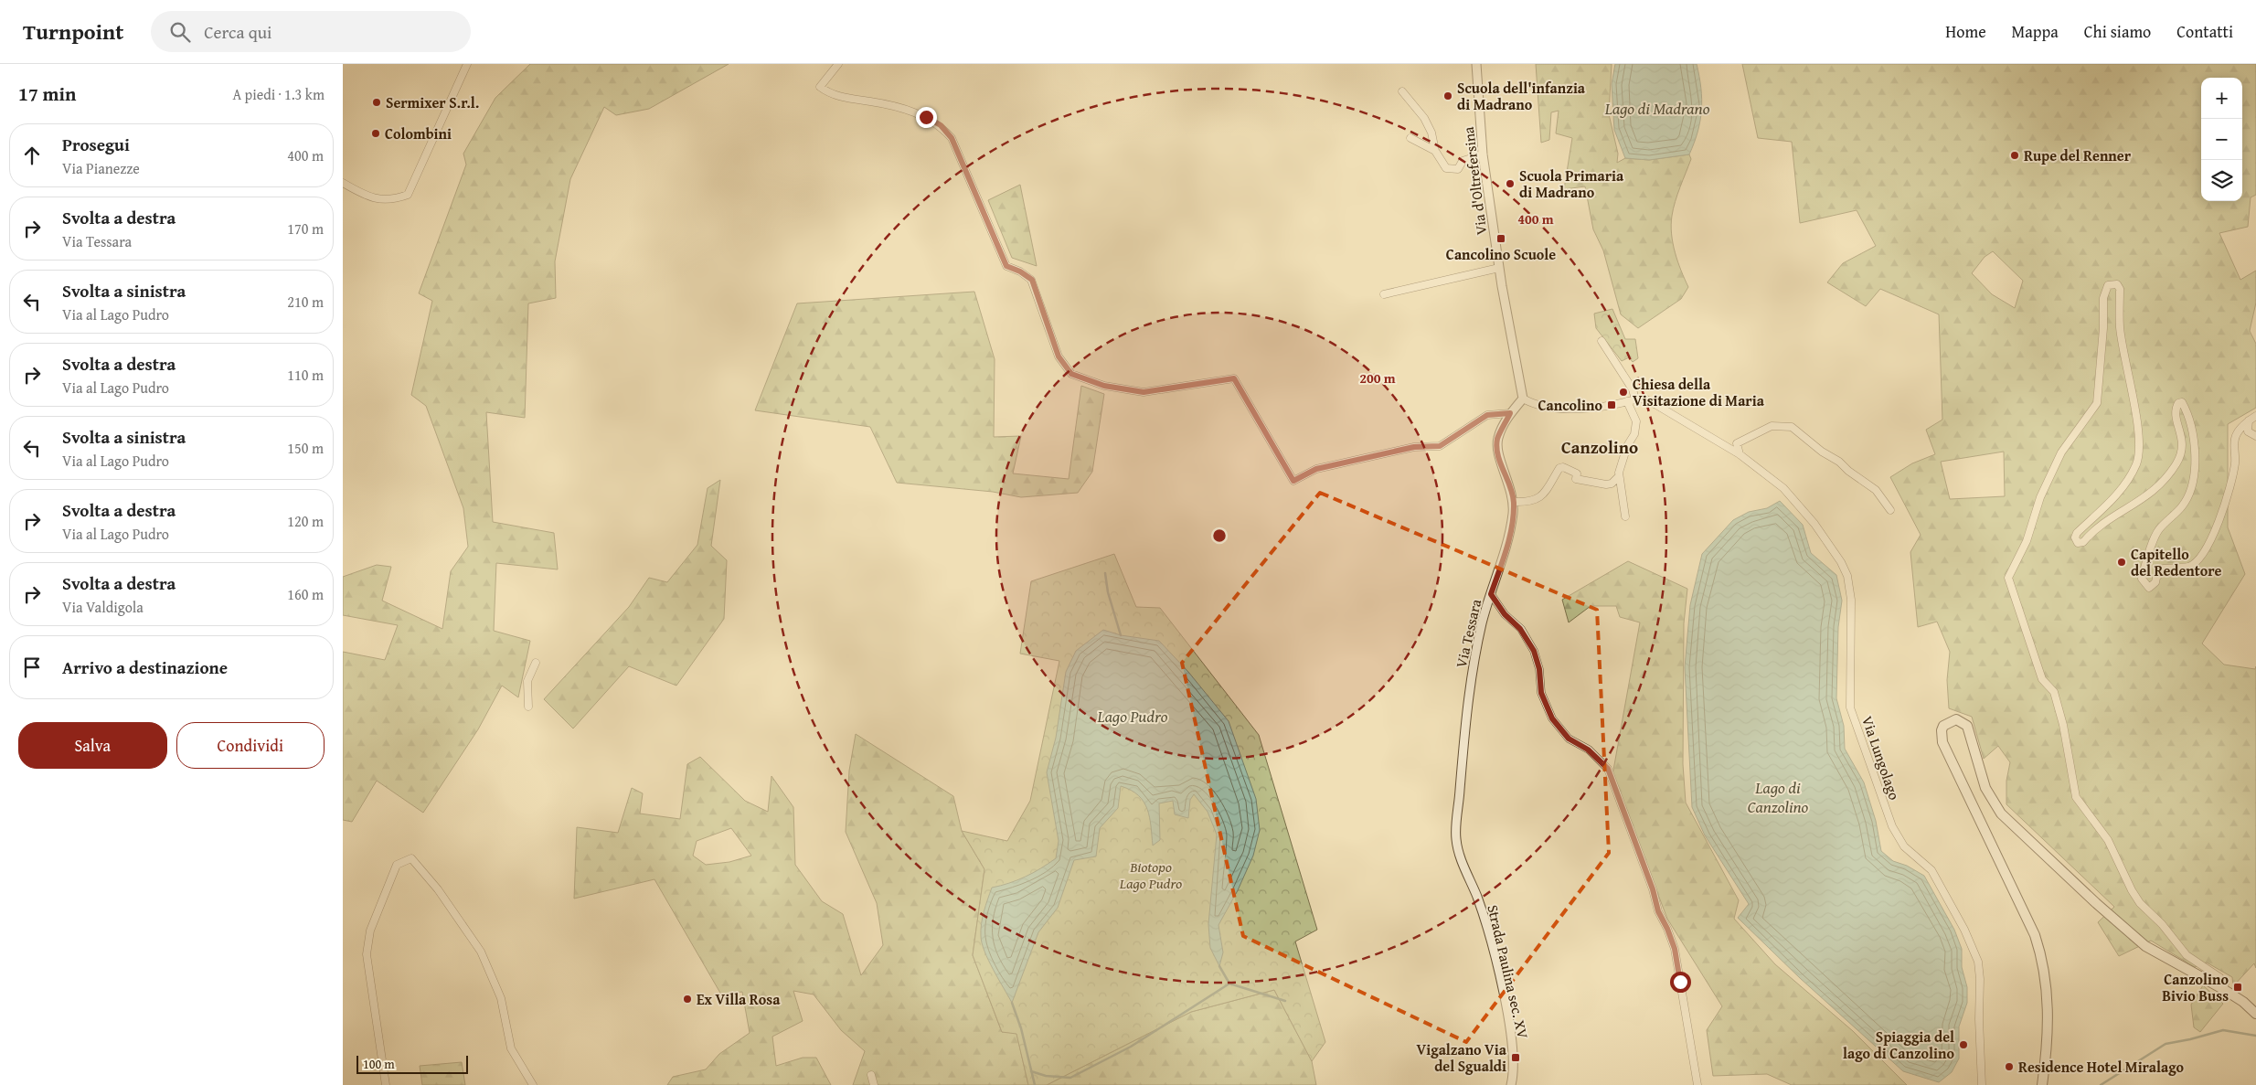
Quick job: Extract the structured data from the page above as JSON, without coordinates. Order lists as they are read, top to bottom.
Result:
{
  "streets": {
    "street": [
      "Via d'Oltrefersina",
      "Via Tessara",
      "Via Lungolago",
      "Strada Paulina sec. XV"
    ]
  },
  "crossings": [
    ["Via d'Oltrefersina", "Via Tessara"],
    ["Via Tessara", "Strada Paulina sec. XV"]
  ],
  "districts": ["Canzolino"],
  "water": ["Lago di Madrano", "Lago Pudro", "Lago di Canzolino"],
  "parks": ["Biotopo Lago Pudro"],
  "places": {
    "other": [
      "Scuola dell'infanzia di Madrano",
      "Sermixer S.r.l.",
      "Colombini",
      "Rupe del Renner",
      "Scuola Primaria di Madrano",
      "Chiesa della Visitazione di Maria",
      "Capitello del Redentore",
      "Ex Villa Rosa",
      "Spiaggia del lago di Canzolino",
      "Residence Hotel Miralago"
    ],
    "transit": [
      "Cancolino Scuole",
      "Cancolino",
      "Canzolino Bivio Buss",
      "Vigalzano Via del Sgualdi"
    ]
  },
  "scale_bar": "100 m",
  "page": {
    "header": "Turnpoint",
    "search": "Cerca qui",
    "nav": [
      "Home",
      "Mappa",
      "Chi siamo",
      "Contatti"
    ],
    "heading": ["17 min", "A piedi · 1.3 km"],
    "map_buttons": ["+", "−"],
    "list": [
      ["Prosegui", "Via Pianezze", "400 m"],
      ["Svolta a destra", "Via Tessara", "170 m"],
      ["Svolta a sinistra", "Via al Lago Pudro", "210 m"],
      ["Svolta a destra", "Via al Lago Pudro", "110 m"],
      ["Svolta a sinistra", "Via al Lago Pudro", "150 m"],
      ["Svolta a destra", "Via al Lago Pudro", "120 m"],
      ["Svolta a destra", "Via Valdigola", "160 m"],
      "Arrivo a destinazione"
    ],
    "buttons": ["Salva", "Condividi"],
    "scale": "100 m"
  },
  "rings": ["400 m", "200 m"]
}
